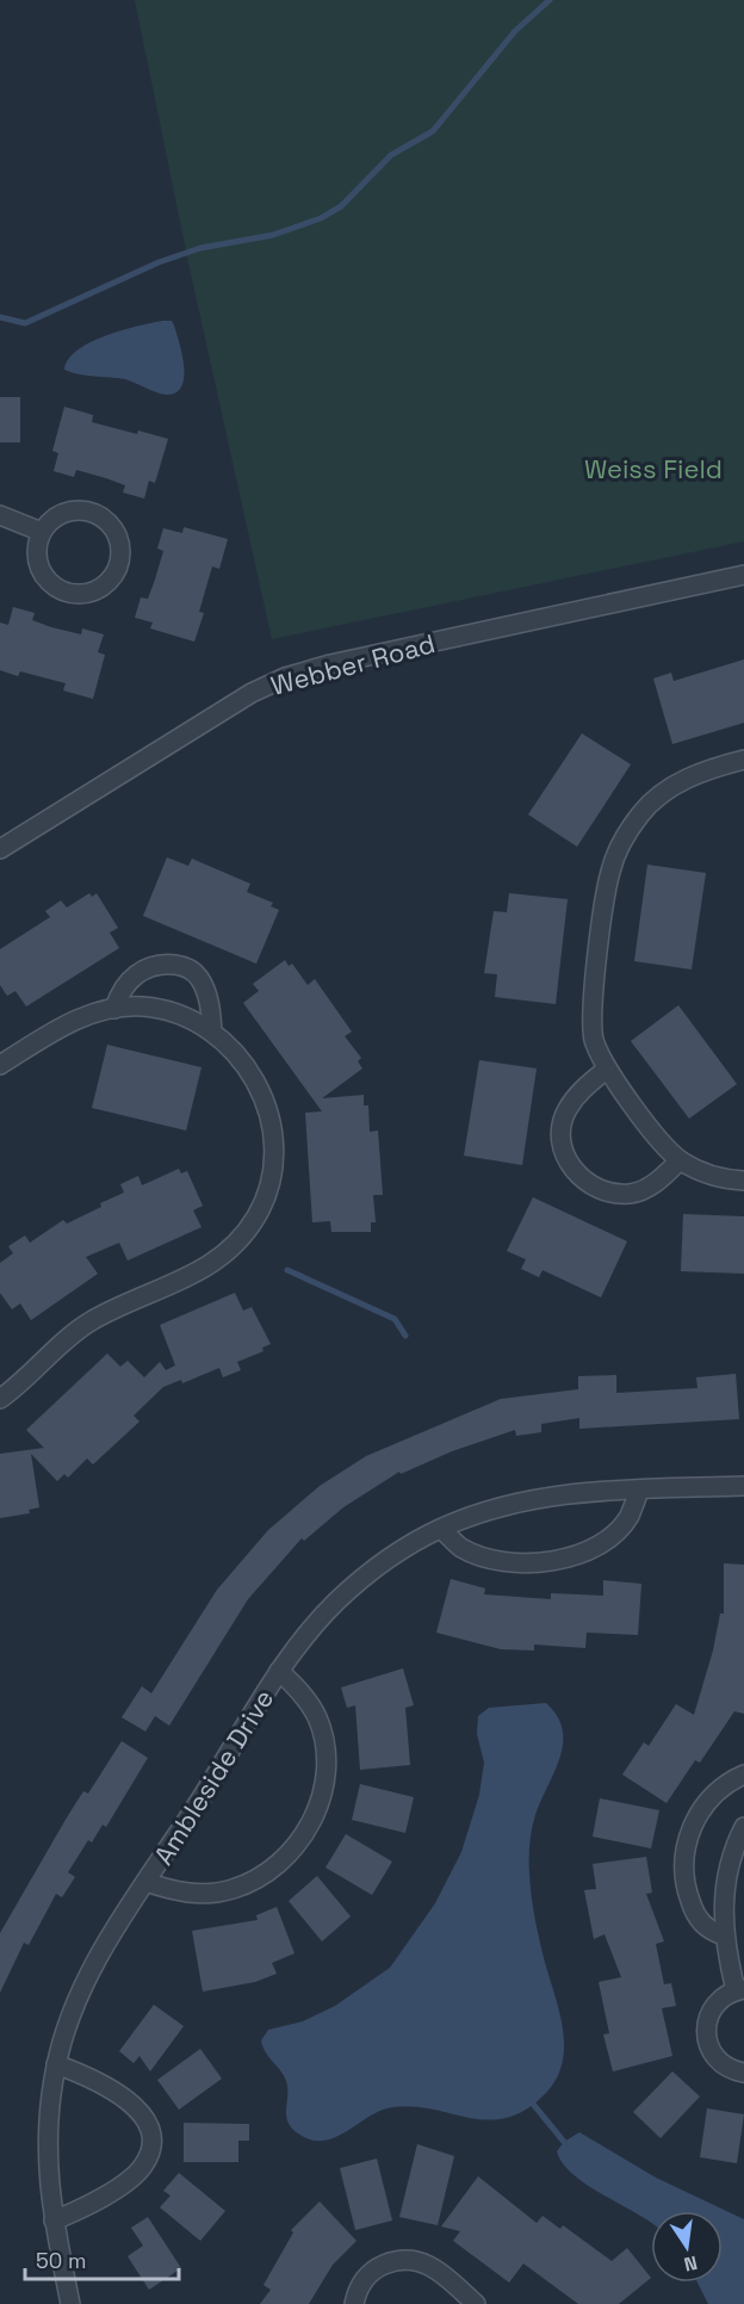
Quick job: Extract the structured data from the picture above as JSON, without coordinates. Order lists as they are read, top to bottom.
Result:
{
  "streets": {
    "street": ["Webber Road", "Ambleside Drive"]
  },
  "parks": ["Weiss Field"],
  "scale_bar": "50 m",
  "north": "bottom"
}
